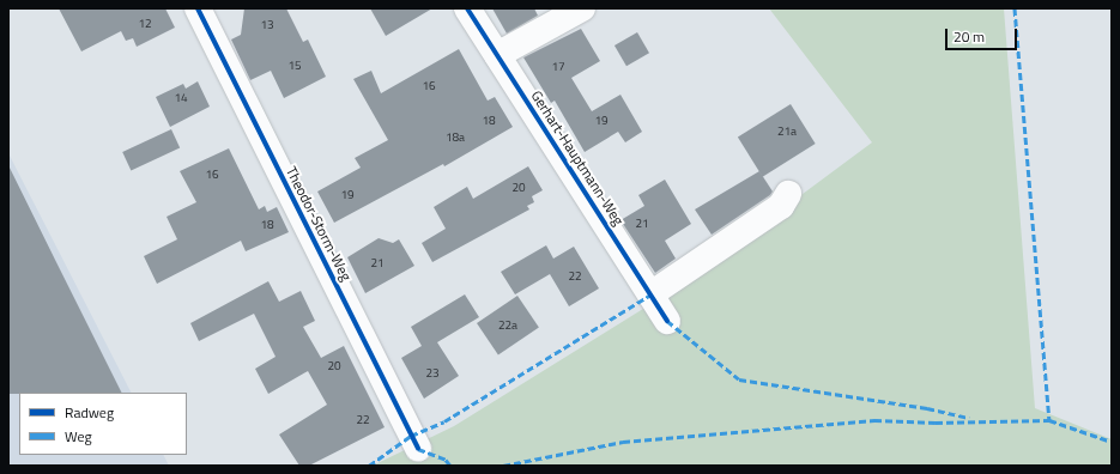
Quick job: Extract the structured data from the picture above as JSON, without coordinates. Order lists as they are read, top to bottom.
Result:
{
  "streets": {
    "street": ["Gerhart-Hauptmann-Weg", "Theodor-Storm-Weg"]
  },
  "house_numbers": [
    "12",
    "13",
    "15",
    "17",
    "16",
    "14",
    "18",
    "19",
    "21a",
    "18a",
    "16",
    "20",
    "19",
    "21",
    "18",
    "21",
    "22",
    "22a",
    "20",
    "23",
    "22"
  ],
  "legend": ["Radweg", "Weg"],
  "scale_bar": "20 m"
}
